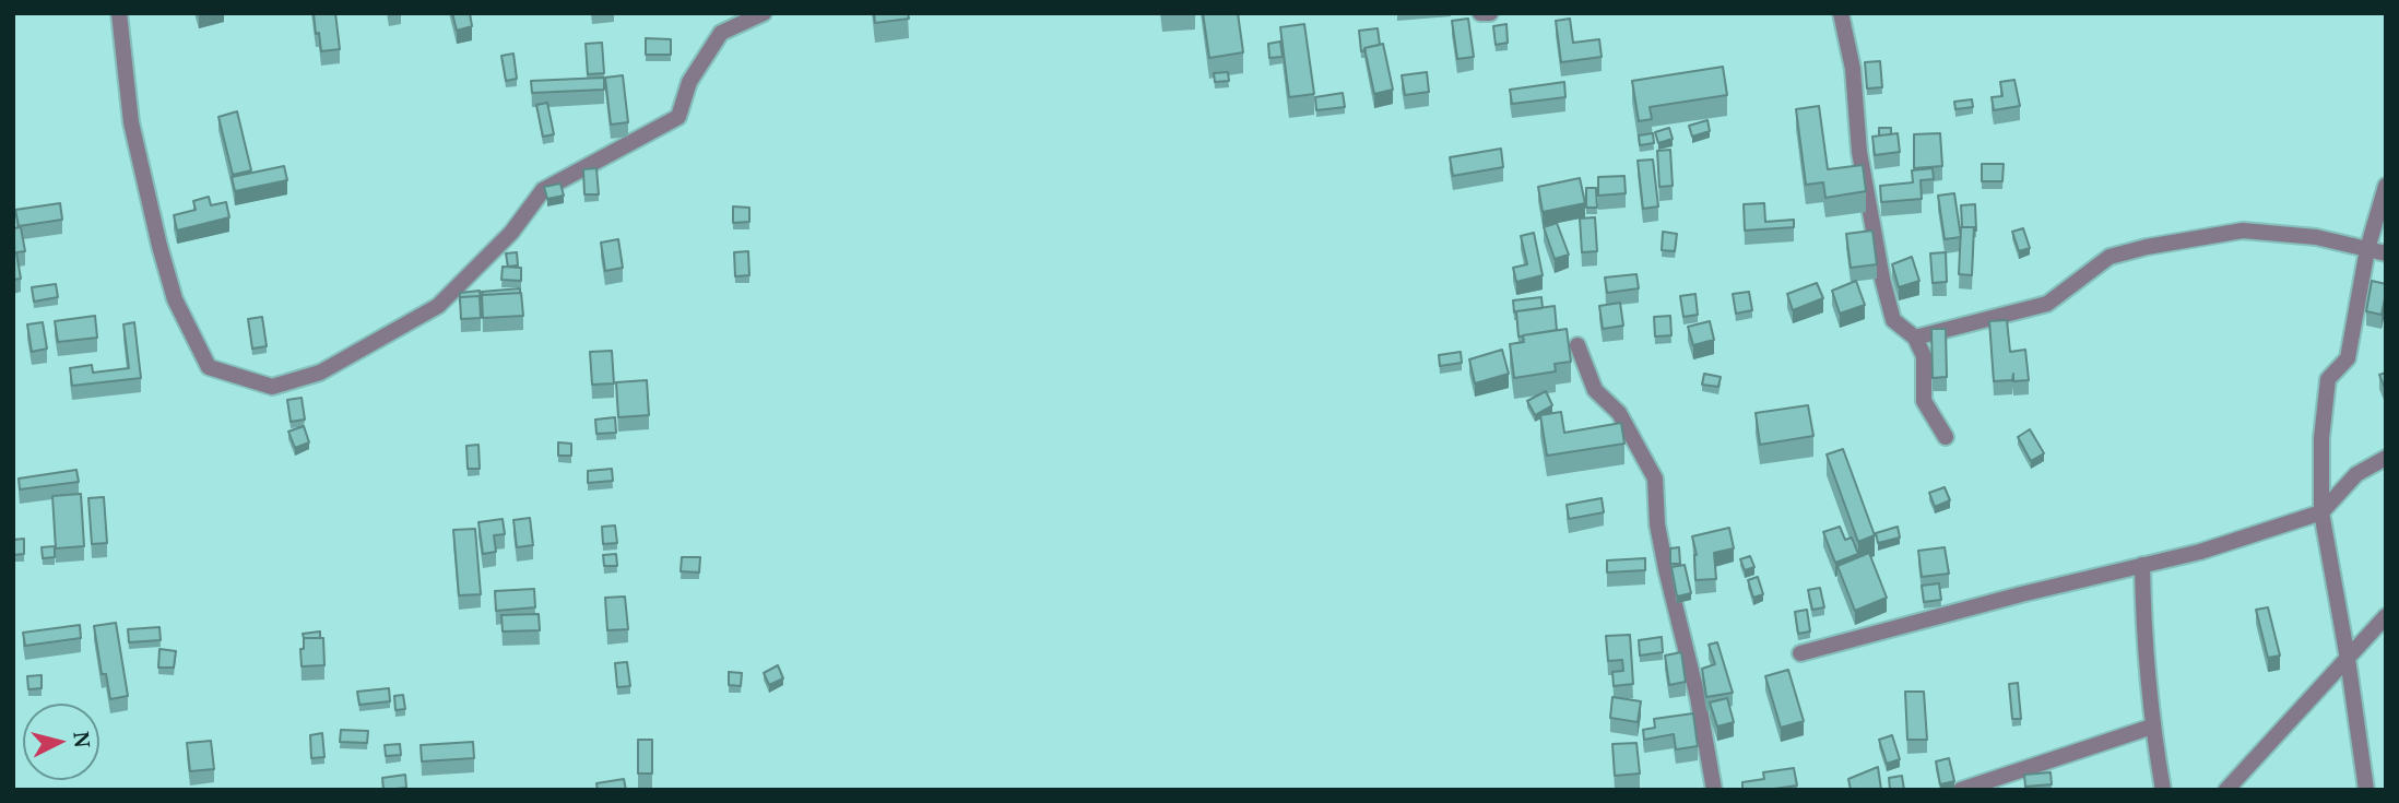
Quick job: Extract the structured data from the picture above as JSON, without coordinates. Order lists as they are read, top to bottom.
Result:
{
  "north": "right"
}
